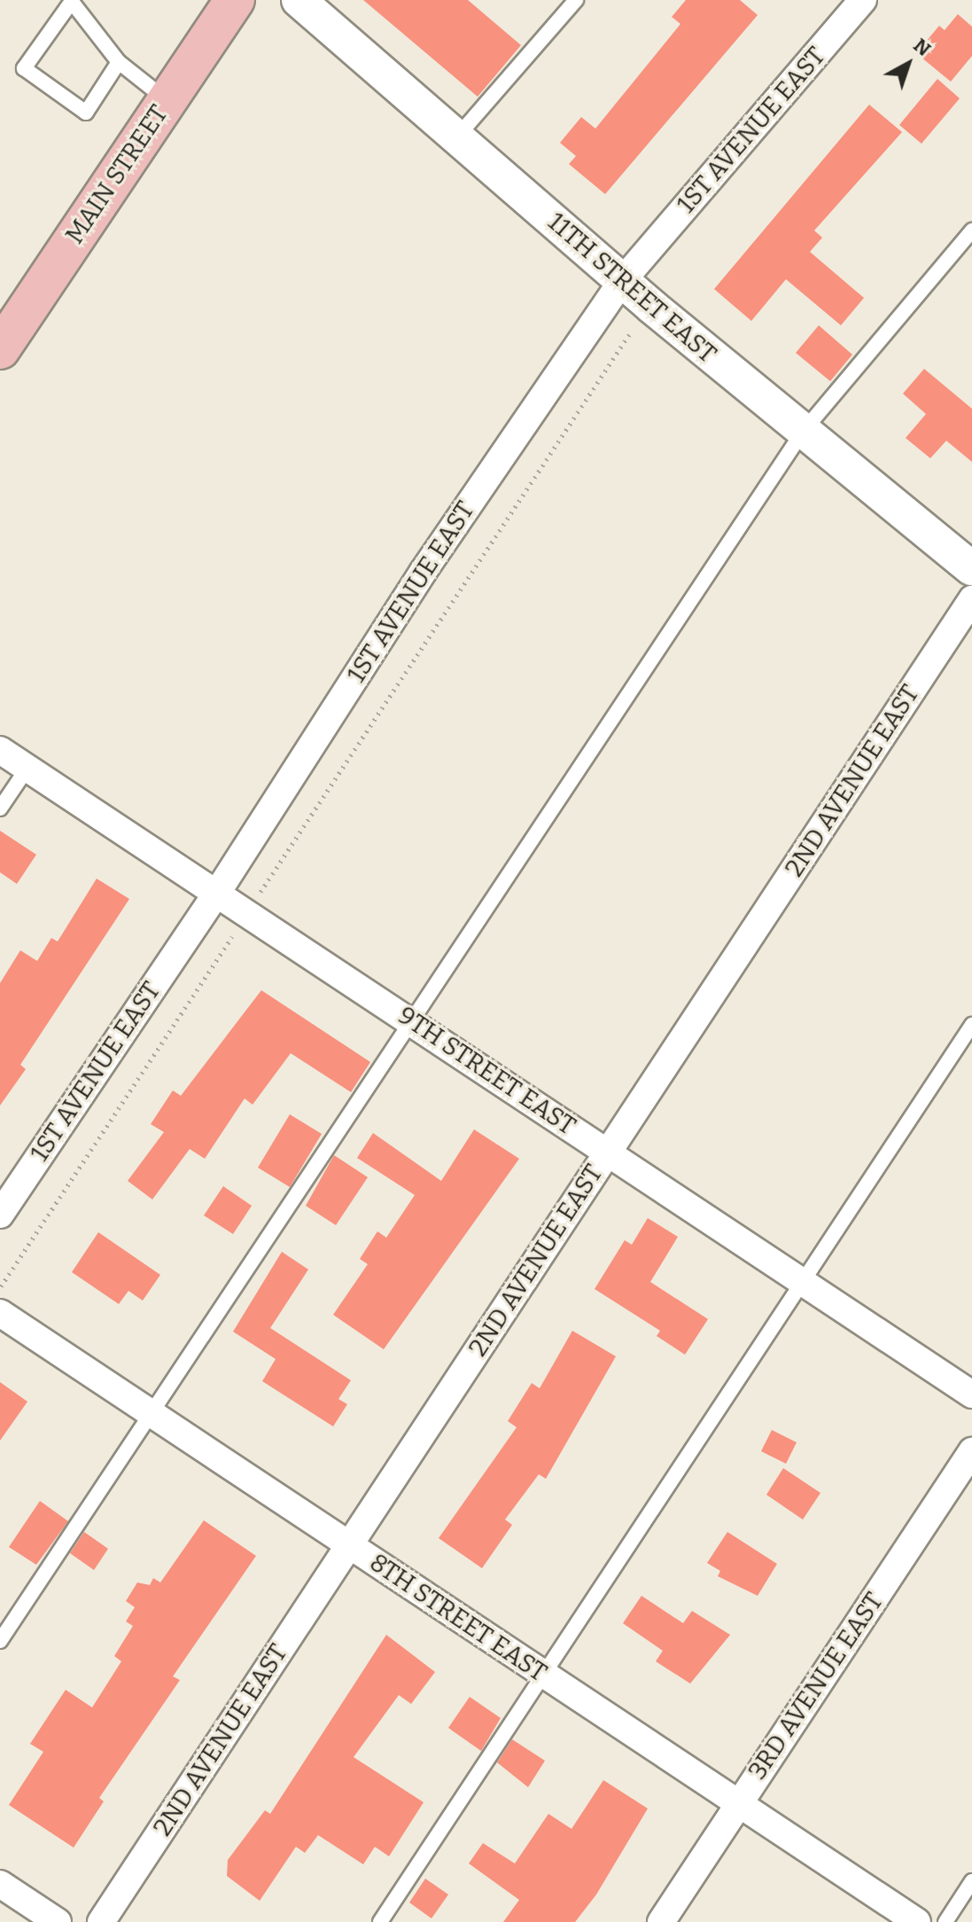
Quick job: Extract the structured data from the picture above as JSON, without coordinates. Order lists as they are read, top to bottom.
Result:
{
  "streets": {
    "main road": ["MAIN STREET"],
    "street": [
      "1ST AVENUE EAST",
      "11TH STREET EAST",
      "2ND AVENUE EAST",
      "9TH STREET EAST",
      "8TH STREET EAST",
      "3RD AVENUE EAST"
    ]
  },
  "crossings": [
    ["1ST AVENUE EAST", "11TH STREET EAST"],
    ["1ST AVENUE EAST", "9TH STREET EAST"],
    ["2ND AVENUE EAST", "9TH STREET EAST"],
    ["2ND AVENUE EAST", "8TH STREET EAST"],
    ["8TH STREET EAST", "3RD AVENUE EAST"]
  ],
  "north": "top right"
}
